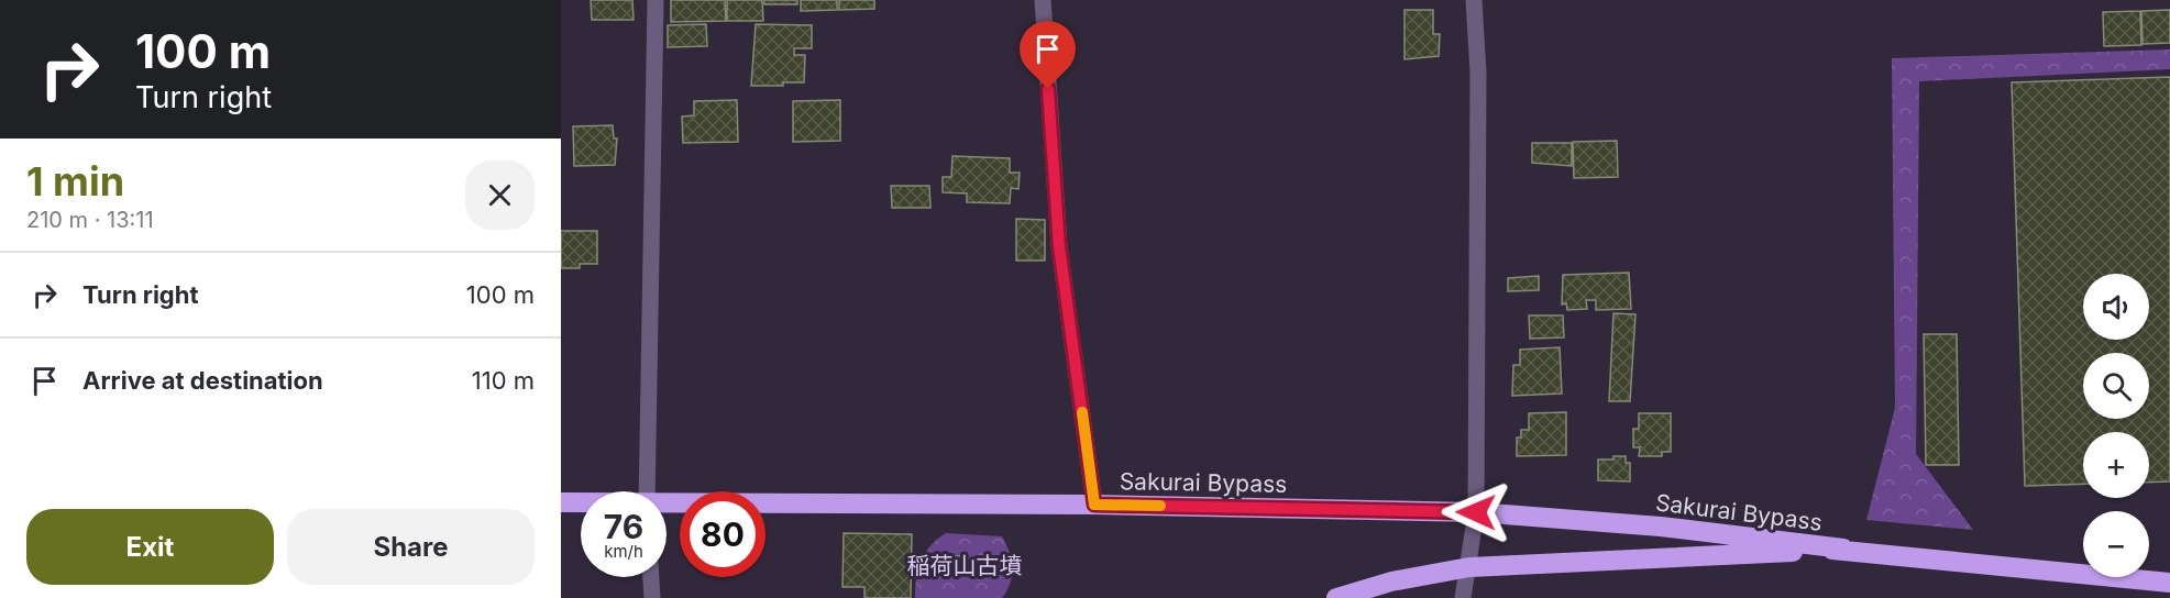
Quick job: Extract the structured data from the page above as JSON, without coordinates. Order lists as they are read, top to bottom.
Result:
{
  "streets": {
    "highway": ["Sakurai Bypass"]
  },
  "parks": ["稲荷山古墳"],
  "page": {
    "turn": ["100 m", "Turn right"],
    "heading": ["1 min", "210 m · 13:11"],
    "list": [
      {
        "name": "Turn right",
        "value": "100 m"
      },
      {
        "name": "Arrive at destination",
        "value": "110 m"
      }
    ],
    "map_buttons": ["+", "−"],
    "speed": "76 km/h",
    "limit": "80",
    "buttons": ["Exit", "Share"]
  }
}
